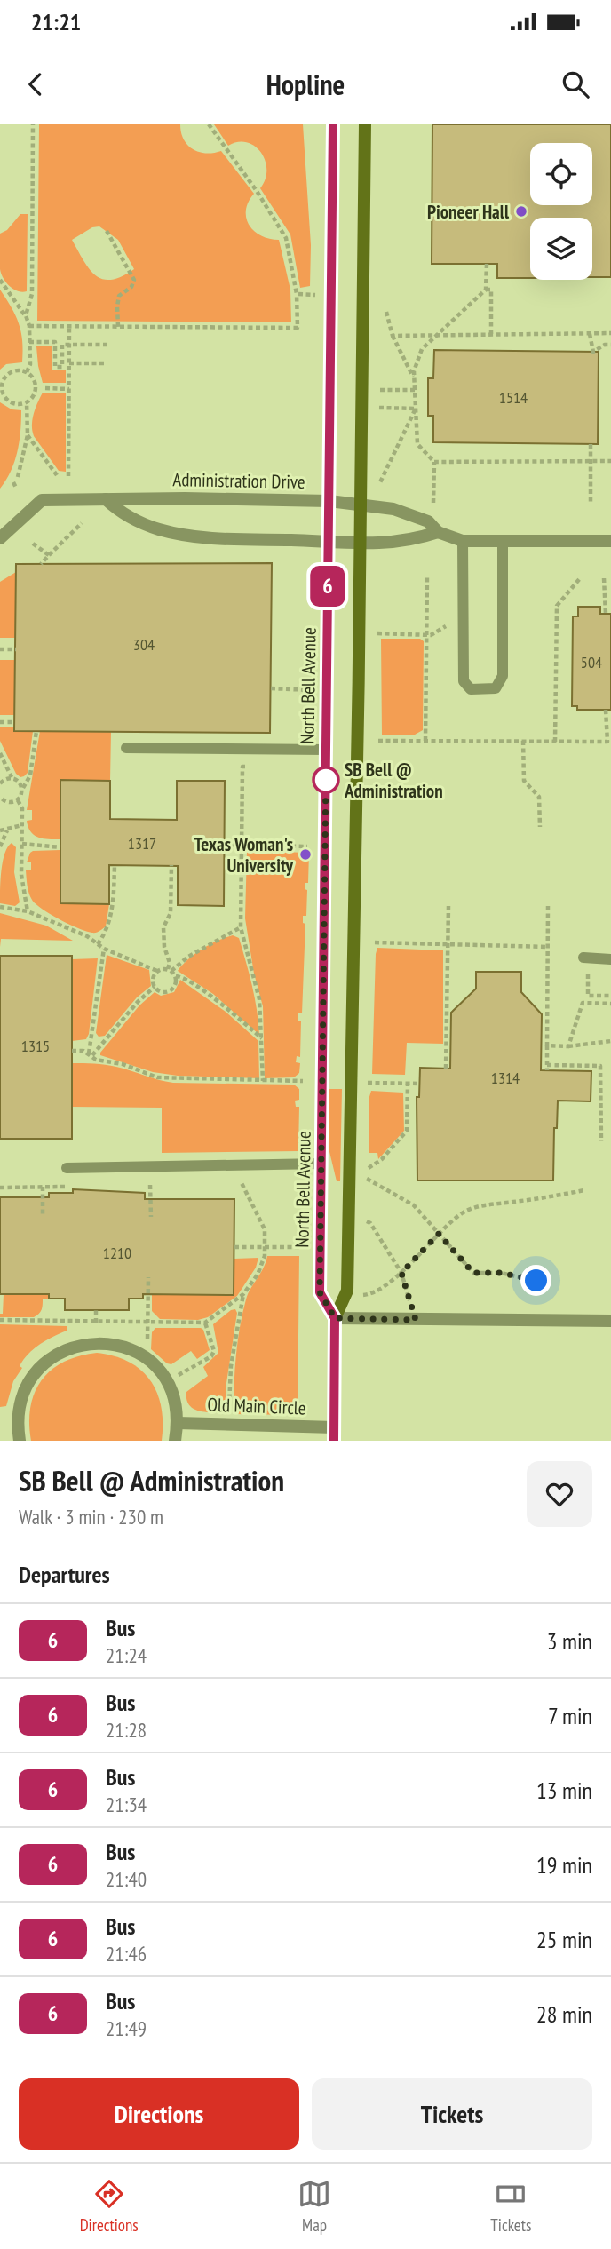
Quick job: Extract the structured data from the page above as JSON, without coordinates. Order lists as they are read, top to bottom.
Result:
{
  "streets": {
    "main road": ["North Bell Avenue"],
    "street": ["Administration Drive", "Old Main Circle"]
  },
  "crossings": [
    ["Administration Drive", "North Bell Avenue"],
    ["North Bell Avenue", "Old Main Circle"]
  ],
  "places": ["Pioneer Hall", "SB Bell @ Administration", "Texas Woman's University"],
  "lines": ["bus line 6"],
  "house_numbers": [
    "1514",
    "304",
    "504",
    "1317",
    "1315",
    "1314",
    "1210"
  ],
  "page": {
    "status": "21:21",
    "header": "Hopline",
    "on_map": "6",
    "heading": [
      ["SB Bell @ Administration", "Walk · 3 min · 230 m"],
      "Departures"
    ],
    "list": [
      {
        "mark": "6",
        "name": "Bus",
        "note": "21:24",
        "value": "3 min"
      },
      {
        "mark": "6",
        "name": "Bus",
        "note": "21:28",
        "value": "7 min"
      },
      {
        "mark": "6",
        "name": "Bus",
        "note": "21:34",
        "value": "13 min"
      },
      {
        "mark": "6",
        "name": "Bus",
        "note": "21:40",
        "value": "19 min"
      },
      {
        "mark": "6",
        "name": "Bus",
        "note": "21:46",
        "value": "25 min"
      },
      {
        "mark": "6",
        "name": "Bus",
        "note": "21:49",
        "value": "28 min"
      }
    ],
    "buttons": ["Directions", "Tickets"],
    "tabs": ["Directions", "Map", "Tickets"]
  }
}
